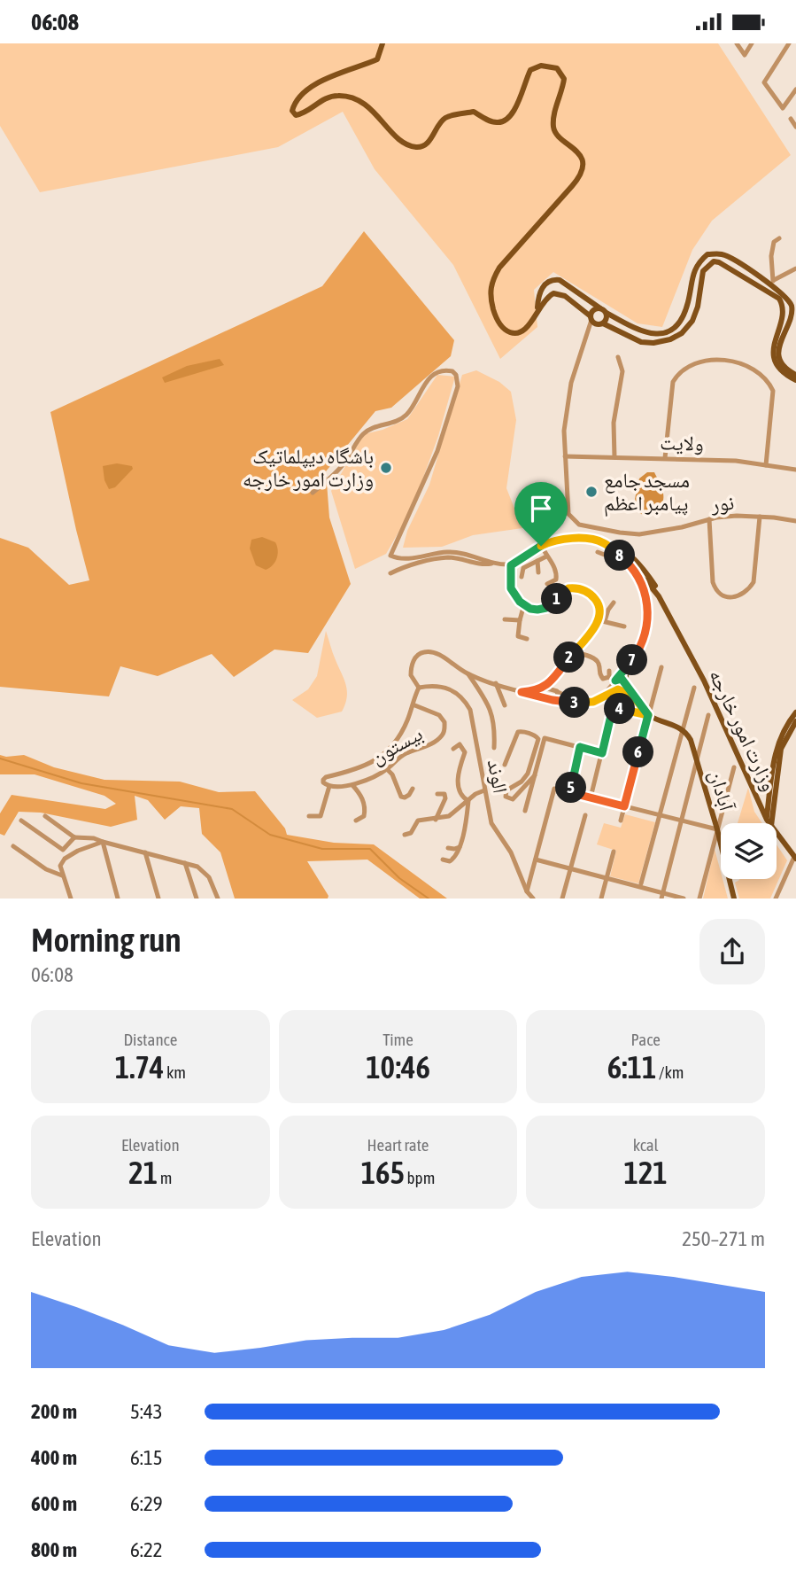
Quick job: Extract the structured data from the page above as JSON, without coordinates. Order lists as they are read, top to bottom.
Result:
{
  "streets": {
    "main road": ["وزارت امور خارجه", "آبادان"],
    "street": [
      "ولایت",
      "نور",
      "بیستون",
      "الوند"
    ]
  },
  "crossings": [
    ["ولایت", "نور"]
  ],
  "places": ["باشگاه دیپلماتیک وزارت امور خارجه", "مسجد جامع پیامبر اعظم"],
  "page": {
    "status": "06:08",
    "pins": [
      "8",
      "1",
      "2",
      "7",
      "3",
      "4",
      "6",
      "5"
    ],
    "heading": ["Morning run", "06:08"],
    "stats": [
      ["Distance", "1.74 km"],
      ["Time", "10:46"],
      ["Pace", "6:11 /km"],
      ["Elevation", "21 m"],
      ["Heart rate", "165 bpm"],
      ["kcal", "121"]
    ],
    "chart": ["Elevation", "250–271 m"],
    "list": [
      {
        "name": "200 m",
        "note": "5:43"
      },
      {
        "name": "400 m",
        "note": "6:15"
      },
      {
        "name": "600 m",
        "note": "6:29"
      },
      {
        "name": "800 m",
        "note": "6:22"
      }
    ]
  }
}
